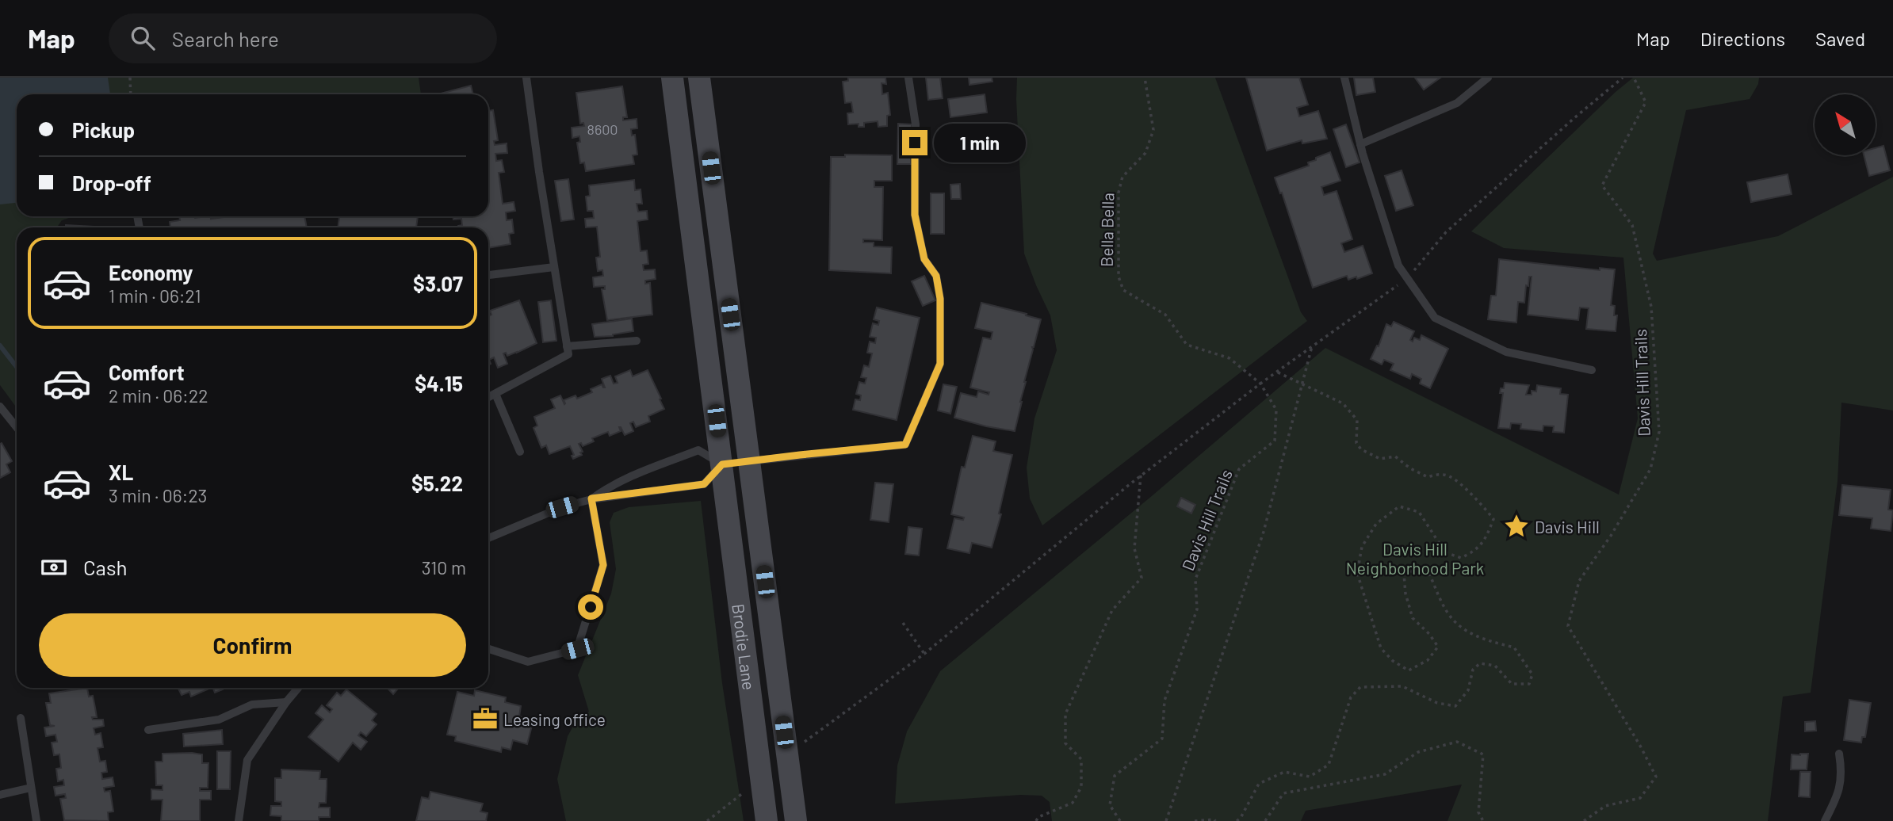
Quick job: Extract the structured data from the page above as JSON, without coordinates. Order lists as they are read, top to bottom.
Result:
{
  "streets": {
    "main road": ["Brodie Lane"],
    "path": ["Bella Bella", "Davis Hill Trails"]
  },
  "crossings": [
    ["Bella Bella", "Davis Hill Trails"]
  ],
  "parks": ["Davis Hill Neighborhood Park"],
  "places": {
    "place": ["Davis Hill"],
    "office": ["Leasing office"]
  },
  "house_numbers": ["8600"],
  "north": "top left",
  "page": {
    "header": "Map",
    "search": "Search here",
    "nav": ["Map", "Directions", "Saved"],
    "banner": ["Pickup", "Drop-off"],
    "bubble": "1 min",
    "list": [
      {
        "name": "Economy",
        "note": "1 min · 06:21",
        "value": "$3.07"
      },
      {
        "name": "Comfort",
        "note": "2 min · 06:22",
        "value": "$4.15"
      },
      {
        "name": "XL",
        "note": "3 min · 06:23",
        "value": "$5.22"
      }
    ],
    "pay": ["Cash", "310 m"],
    "buttons": "Confirm"
  }
}
